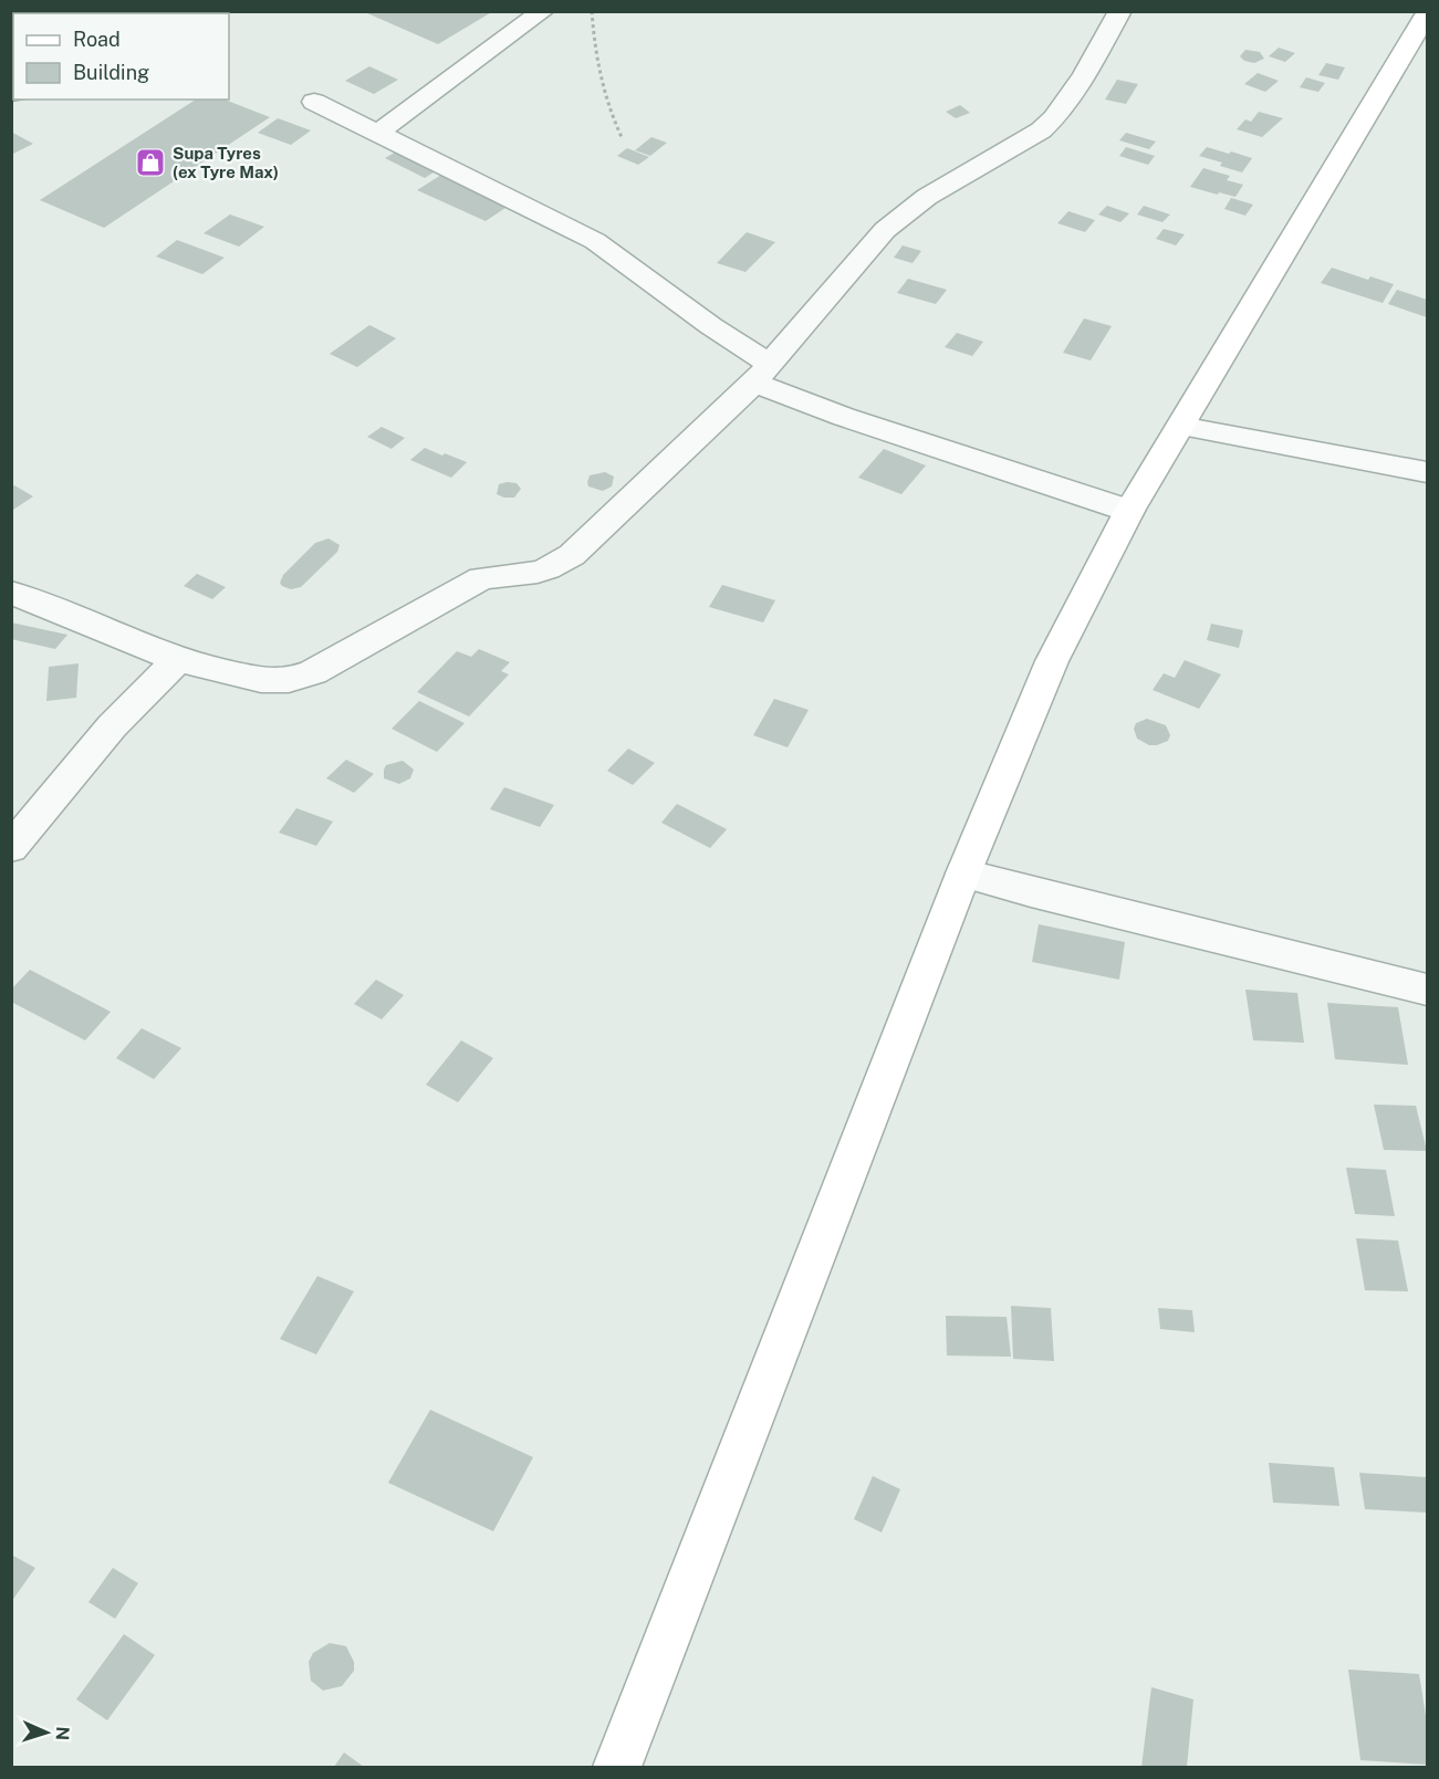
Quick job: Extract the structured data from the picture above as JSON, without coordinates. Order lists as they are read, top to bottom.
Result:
{
  "places": {
    "shop": ["Supa Tyres (ex Tyre Max)"]
  },
  "legend": ["Road", "Building"],
  "north": "right"
}
